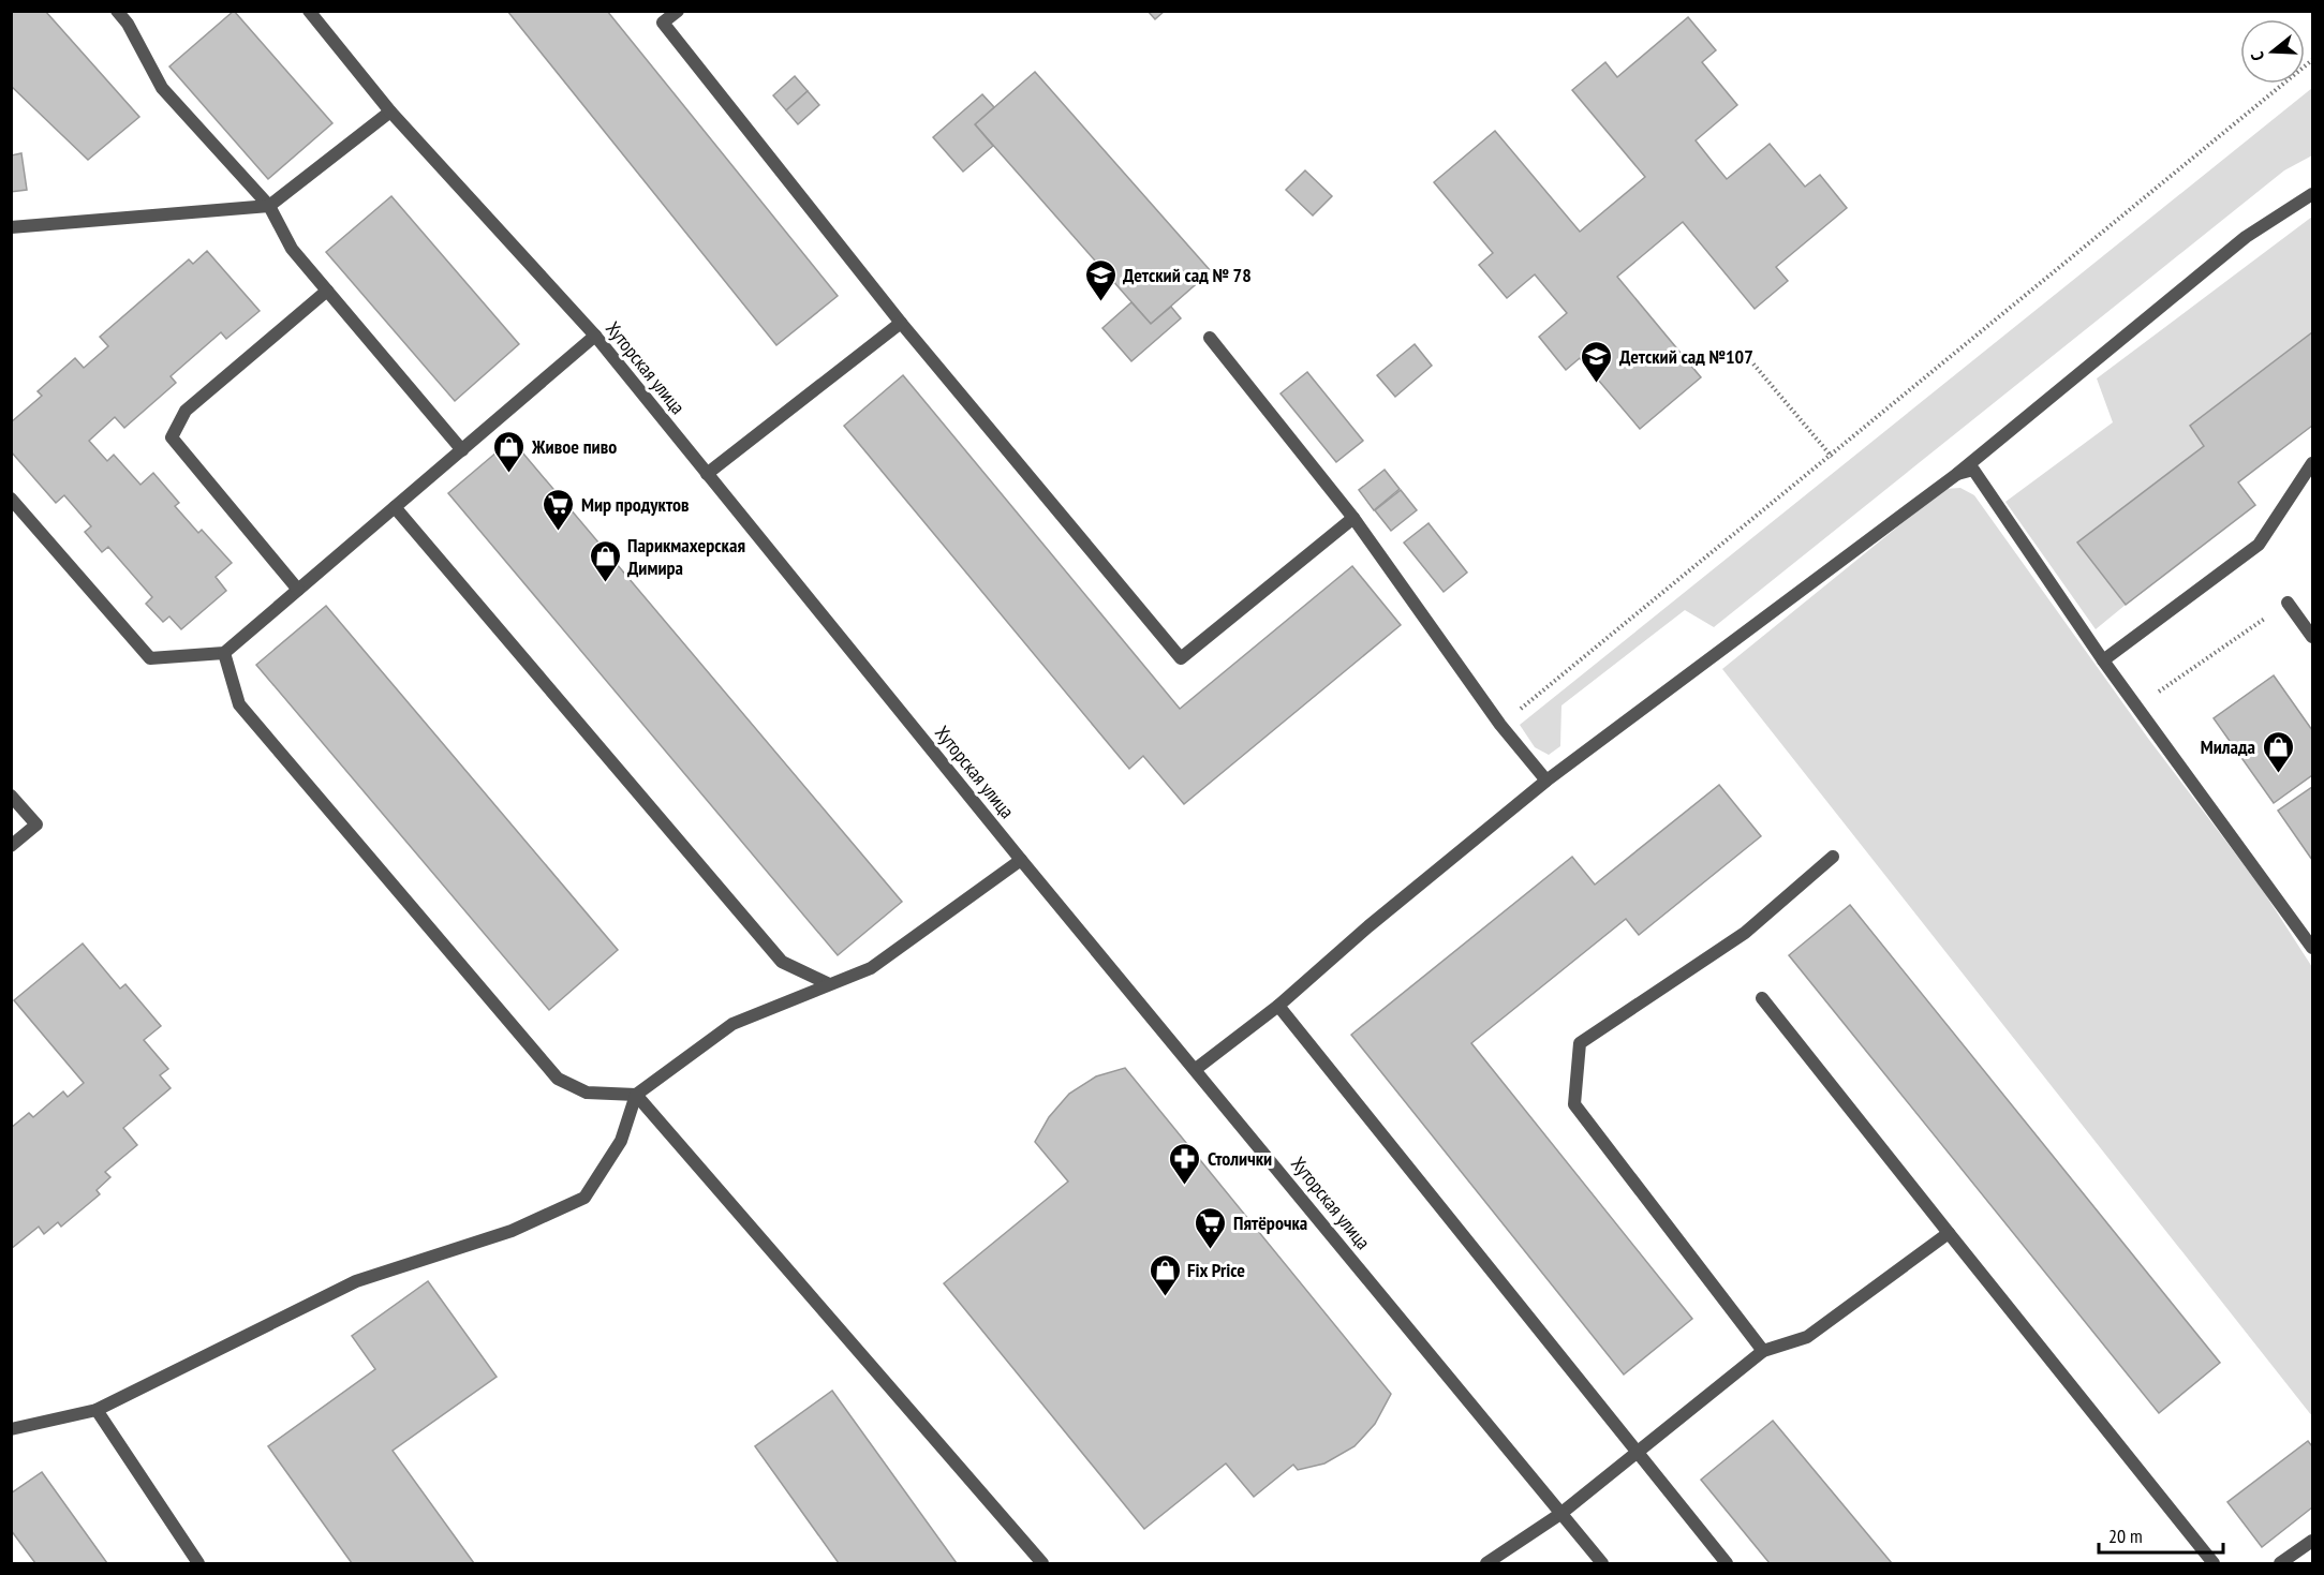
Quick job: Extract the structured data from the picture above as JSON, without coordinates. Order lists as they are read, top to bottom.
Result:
{
  "streets": {
    "street": ["Хуторская улица"]
  },
  "places": {
    "school or university": ["Детский сад № 78", "Детский сад №107"],
    "shop": [
      "Живое пиво",
      "Парикмахерская Димира",
      "Милада",
      "Fix Price"
    ],
    "supermarket": ["Мир продуктов", "Пятёрочка"],
    "pharmacy": ["Столички"]
  },
  "scale_bar": "20 m",
  "north": "left"
}
